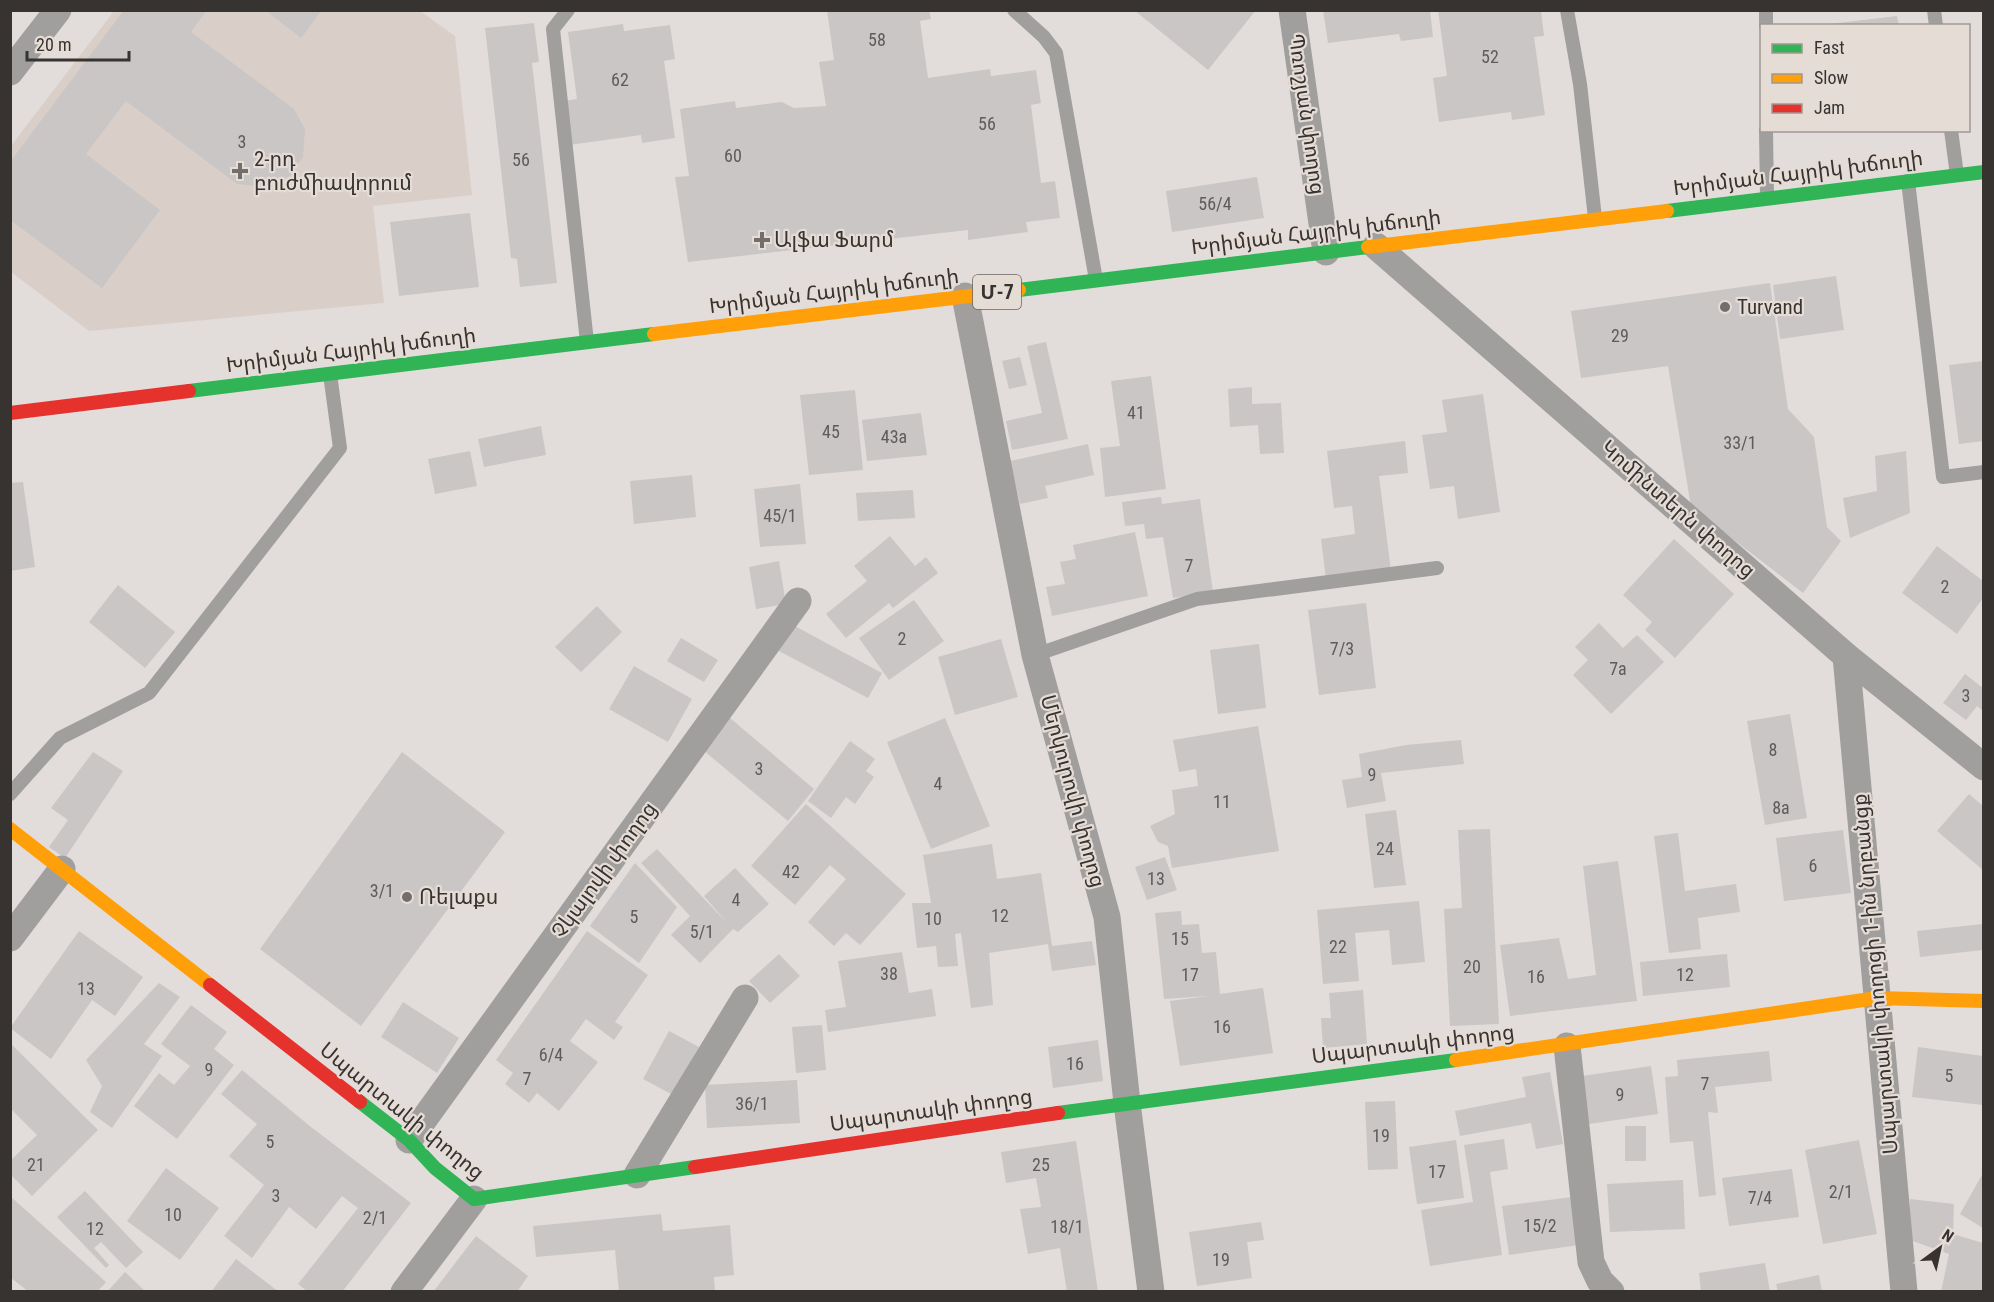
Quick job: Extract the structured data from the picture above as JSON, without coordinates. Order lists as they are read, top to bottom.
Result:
{
  "streets": {
    "main road": ["Խրիմյան Հայրիկ խճուղի", "Մ-7", "Սպարտակի փողոց"],
    "street": [
      "Պռոշյան փողոց",
      "Կոմինտերն փողոց",
      "Մերկուրովի փողոց",
      "Չկալովի փողոց",
      "Սպարտակի փողոցի 1-ին նրբանցք"
    ]
  },
  "crossings": [
    ["Պռոշյան փողոց", "Խրիմյան Հայրիկ խճուղի"],
    ["Խրիմյան Հայրիկ խճուղի", "Կոմինտերն փողոց"],
    ["Խրիմյան Հայրիկ խճուղի", "Մերկուրովի փողոց"],
    ["Կոմինտերն փողոց", "Սպարտակի փողոցի 1-ին նրբանցք"],
    ["Մերկուրովի փողոց", "Սպարտակի փողոց"],
    ["Չկալովի փողոց", "Սպարտակի փողոց"],
    ["Սպարտակի փողոցի 1-ին նրբանցք", "Սպարտակի փողոց"]
  ],
  "places": {
    "health": ["2-րդ բուժմիավորում", "Ալֆա Ֆարմ"],
    "other": ["Turvand", "Ռելաքս"]
  },
  "house_numbers": [
    "58",
    "52",
    "62",
    "56",
    "3",
    "60",
    "56",
    "56/4",
    "29",
    "41",
    "45",
    "43a",
    "33/1",
    "45/1",
    "7",
    "2",
    "2",
    "7/3",
    "7a",
    "3",
    "8",
    "3",
    "9",
    "4",
    "11",
    "8a",
    "24",
    "6",
    "42",
    "13",
    "3/1",
    "4",
    "12",
    "5",
    "10",
    "5/1",
    "15",
    "22",
    "20",
    "38",
    "17",
    "12",
    "16",
    "13",
    "16",
    "6/4",
    "16",
    "9",
    "5",
    "7",
    "7",
    "9",
    "36/1",
    "19",
    "5",
    "21",
    "25",
    "17",
    "2/1",
    "3",
    "7/4",
    "10",
    "2/1",
    "15/2",
    "18/1",
    "12",
    "19"
  ],
  "legend": ["Fast", "Slow", "Jam"],
  "scale_bar": "20 m",
  "north": "top right"
}
